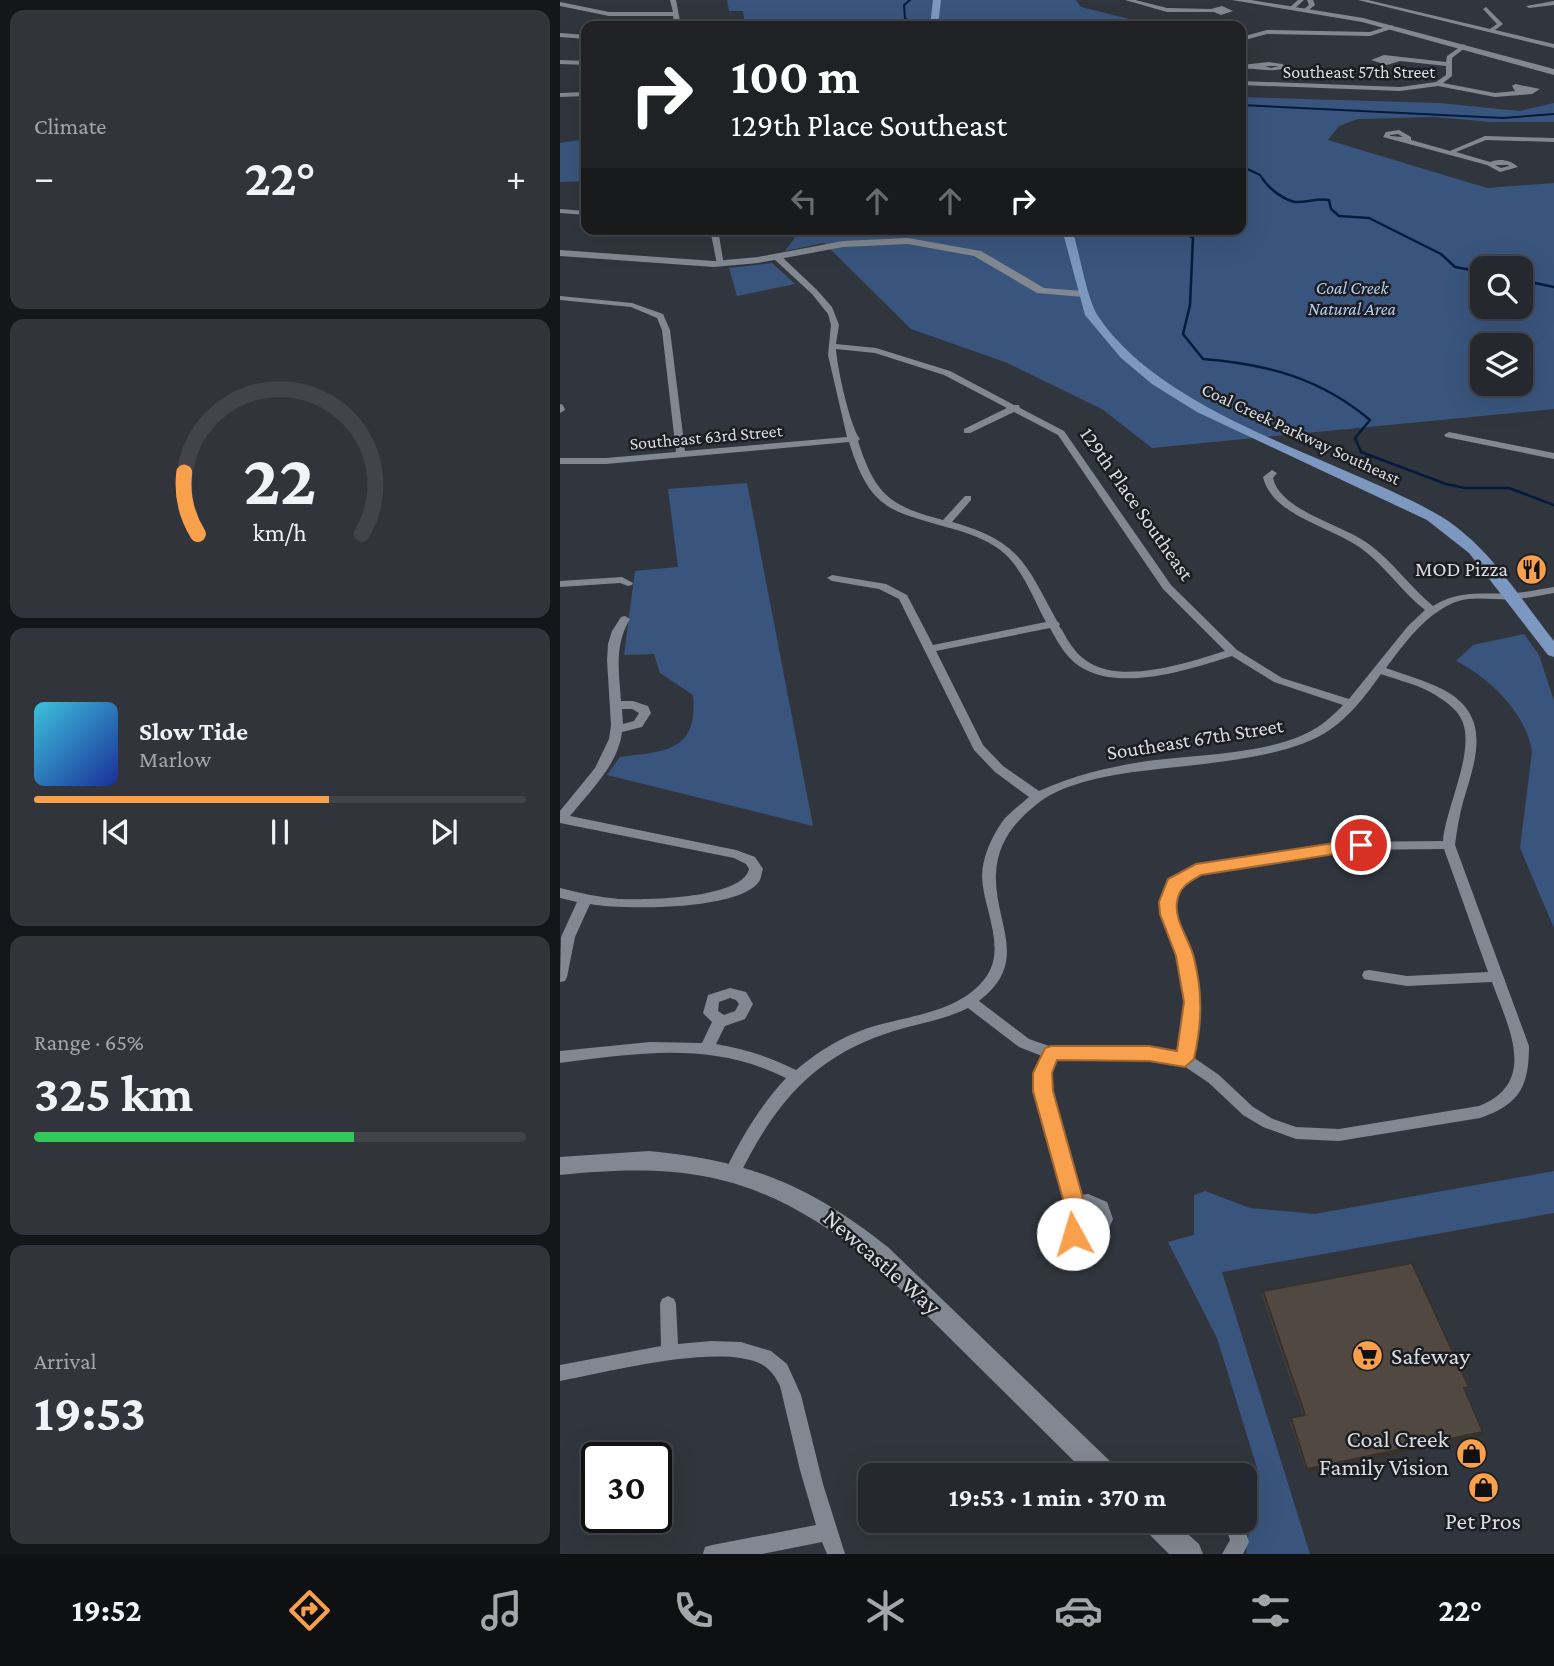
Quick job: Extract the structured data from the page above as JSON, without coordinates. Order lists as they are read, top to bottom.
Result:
{
  "streets": {
    "main road": ["Coal Creek Parkway Southeast", "Newcastle Way"],
    "street": [
      "Southeast 57th Street",
      "Southeast 63rd Street",
      "129th Place Southeast",
      "Southeast 67th Street"
    ]
  },
  "crossings": [
    ["129th Place Southeast", "Southeast 67th Street"]
  ],
  "parks": ["Coal Creek Natural Area"],
  "places": {
    "restaurant": ["MOD Pizza"],
    "supermarket": ["Safeway"],
    "shop": ["Coal Creek Family Vision", "Pet Pros"]
  },
  "page": {
    "tile": [
      "Climate",
      ["Range · 65%", "325 km"],
      ["Arrival", "19:53"]
    ],
    "turn": ["100 m", "129th Place Southeast"],
    "heat": ["−", "22°", "+"],
    "song": ["Slow Tide", "Marlow"],
    "limit": "30",
    "trip": "19:53 · 1 min · 370 m",
    "tabs": ["19:52", "22°"],
    "gauge": ["22", "km/h"]
  }
}
